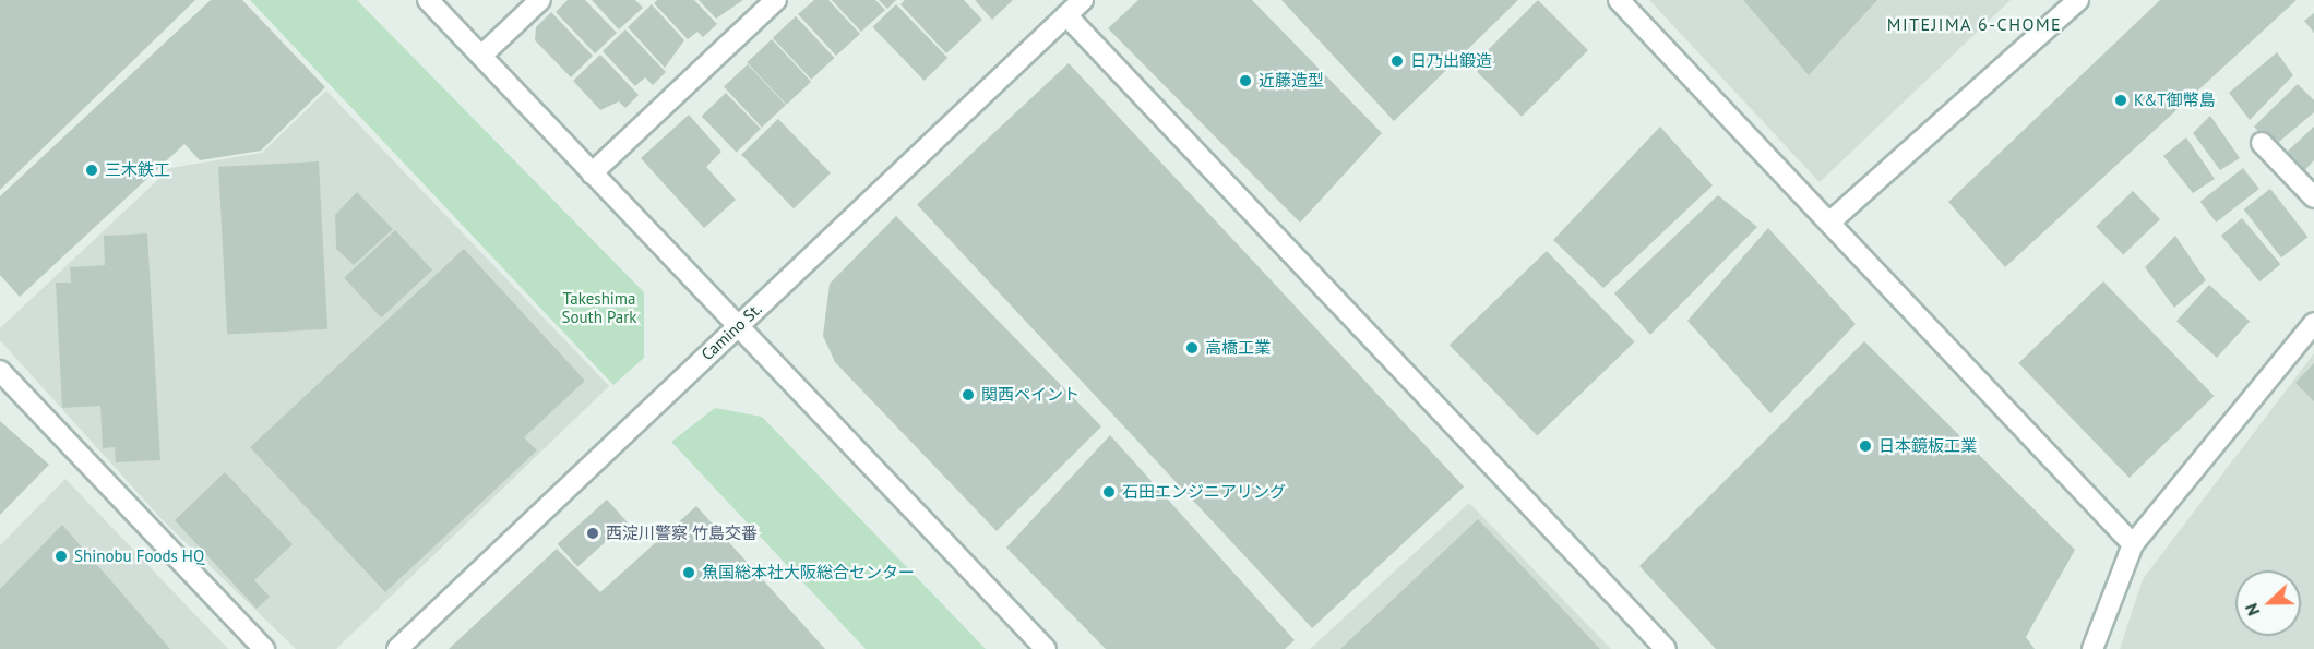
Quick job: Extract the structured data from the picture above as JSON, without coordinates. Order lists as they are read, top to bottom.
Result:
{
  "streets": {
    "street": ["Camino St."]
  },
  "districts": ["MITEJIMA 6-CHOME"],
  "parks": ["Takeshima South Park"],
  "places": [
    "日乃出鍛造",
    "近藤造型",
    "K&T御幣島",
    "三木鉄工",
    "高橋工業",
    "関西ペイント",
    "日本鏡板工業",
    "石田エンジニアリング",
    "西淀川警察 竹島交番",
    "Shinobu Foods HQ",
    "魚国総本社大阪総合センター"
  ],
  "north": "left"
}
